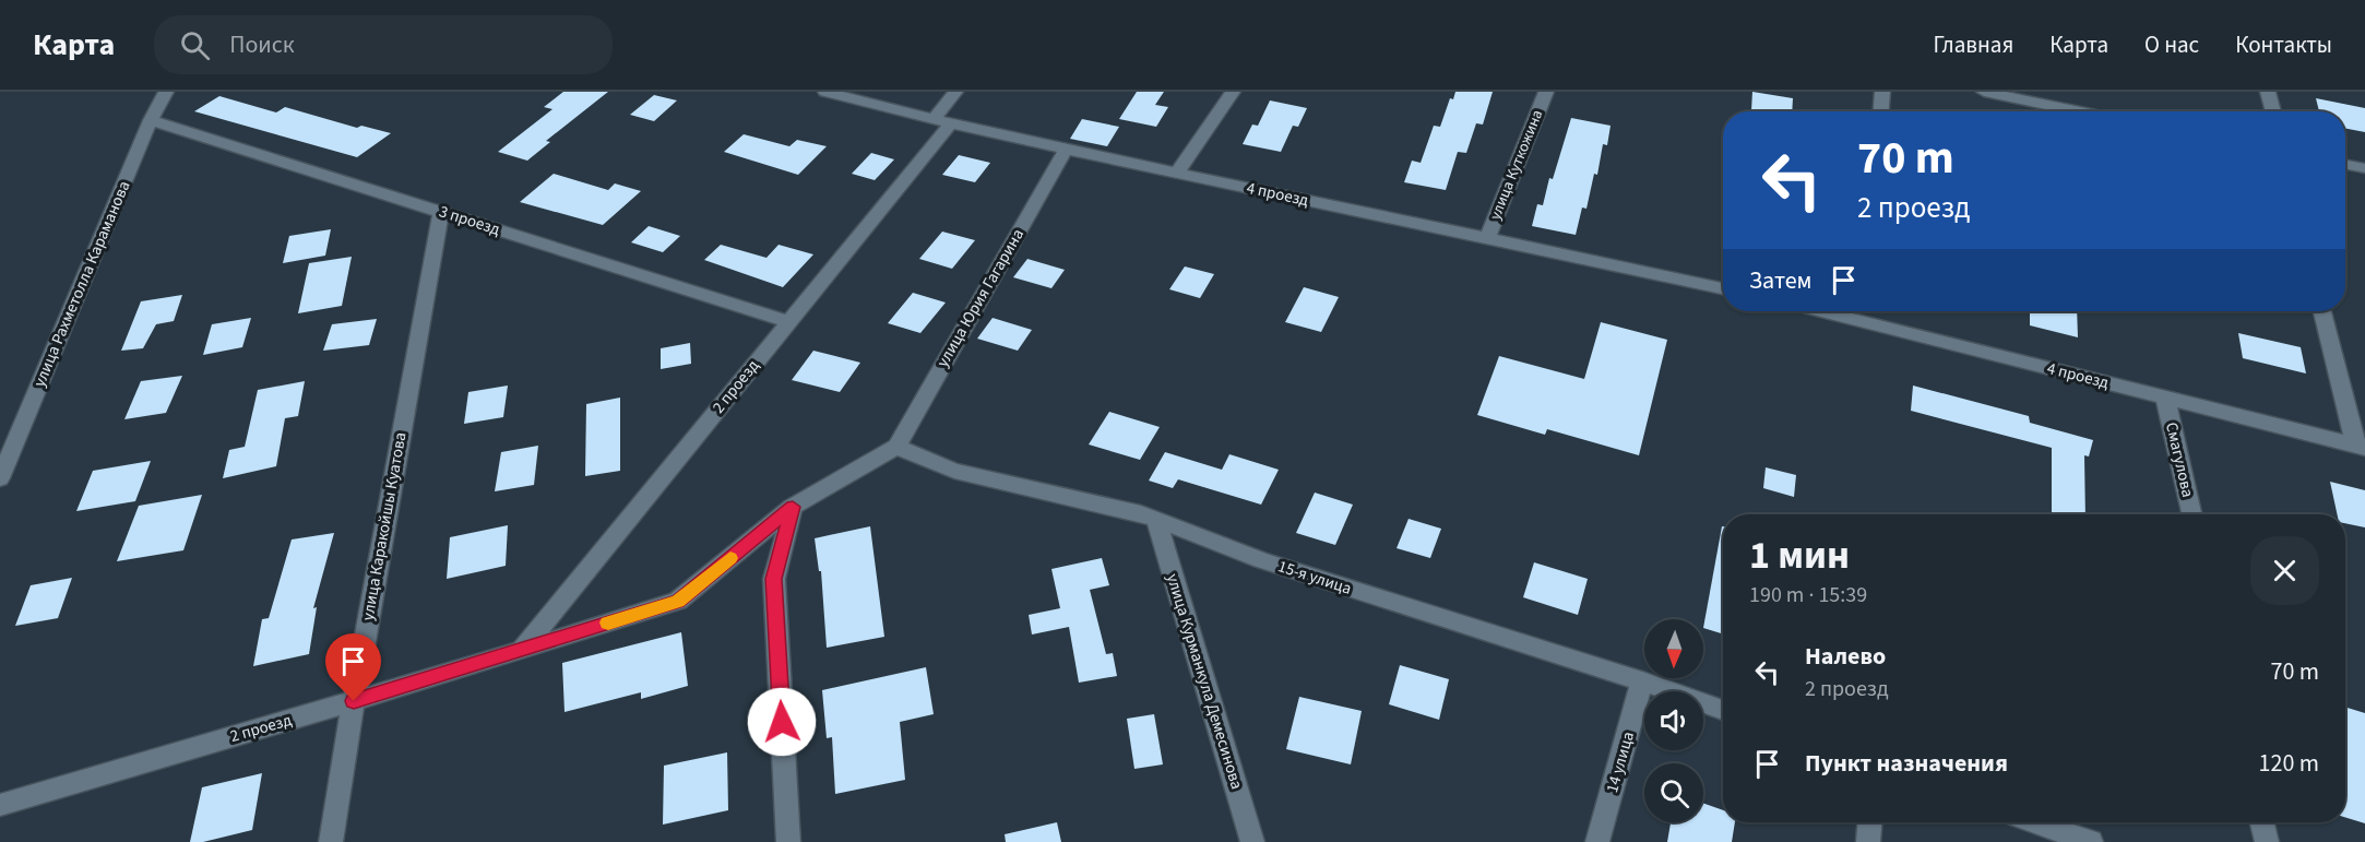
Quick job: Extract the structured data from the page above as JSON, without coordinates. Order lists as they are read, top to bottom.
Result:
{
  "streets": {
    "street": [
      "улица Куткожина",
      "4 проезд",
      "3 проезд",
      "улица Рахметолла Караманова",
      "улица Юрия Гагарина",
      "2 проезд",
      "Смагулова",
      "улица Каракойшы Куатова",
      "15-я улица",
      "улица Курманкула Демесинова",
      "14 улица"
    ]
  },
  "crossings": [
    ["улица Куткожина", "4 проезд"],
    ["4 проезд", "улица Юрия Гагарина"],
    ["4 проезд", "2 проезд"],
    ["4 проезд", "Смагулова"],
    ["3 проезд", "улица Рахметолла Караманова"],
    ["3 проезд", "2 проезд"],
    ["3 проезд", "улица Каракойшы Куатова"],
    ["улица Юрия Гагарина", "2 проезд"],
    ["улица Юрия Гагарина", "15-я улица"],
    ["2 проезд", "улица Каракойшы Куатова"],
    ["2 проезд", "15-я улица"],
    ["15-я улица", "улица Курманкула Демесинова"],
    ["15-я улица", "14 улица"]
  ],
  "north": "bottom",
  "page": {
    "header": "Карта",
    "search": "Поиск",
    "nav": [
      "Главная",
      "Карта",
      "О нас",
      "Контакты"
    ],
    "turn": ["70 m", "2 проезд"],
    "then": "Затем",
    "heading": ["1 мин", "190 m · 15:39"],
    "list": [
      {
        "name": "Налево",
        "note": "2 проезд",
        "value": "70 m"
      },
      {
        "name": "Пункт назначения",
        "value": "120 m"
      }
    ]
  }
}
